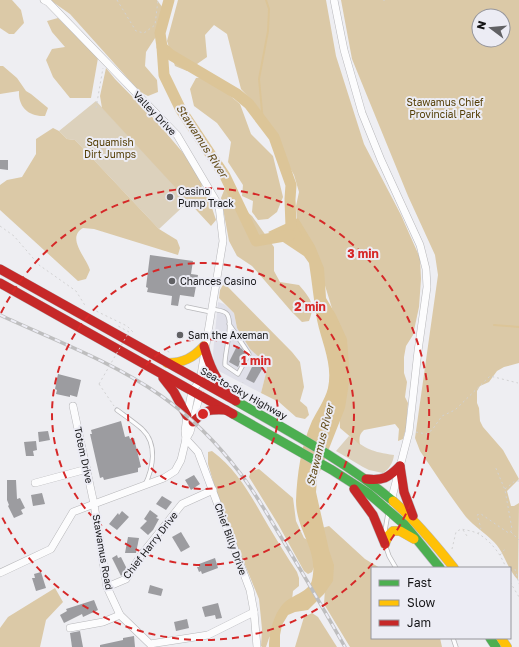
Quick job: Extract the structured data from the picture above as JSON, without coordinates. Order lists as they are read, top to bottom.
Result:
{
  "streets": {
    "highway": ["Sea-to-Sky Highway"],
    "street": [
      "Valley Drive",
      "Totem Drive",
      "Chief Billy Drive",
      "Chief Harry Drive",
      "Stawamus Road"
    ]
  },
  "crossings": [
    ["Valley Drive", "Sea-to-Sky Highway"],
    ["Totem Drive", "Stawamus Road"],
    ["Chief Billy Drive", "Chief Harry Drive"],
    ["Chief Billy Drive", "Stawamus Road"],
    ["Chief Harry Drive", "Stawamus Road"]
  ],
  "water": ["Stawamus River"],
  "parks": ["Stawamus Chief Provincial Park", "Squamish Dirt Jumps"],
  "places": ["Casino Pump Track", "Chances Casino", "Sam the Axeman"],
  "legend": ["Fast", "Slow", "Jam"],
  "north": "left",
  "rings": ["3 min", "2 min", "1 min"]
}
